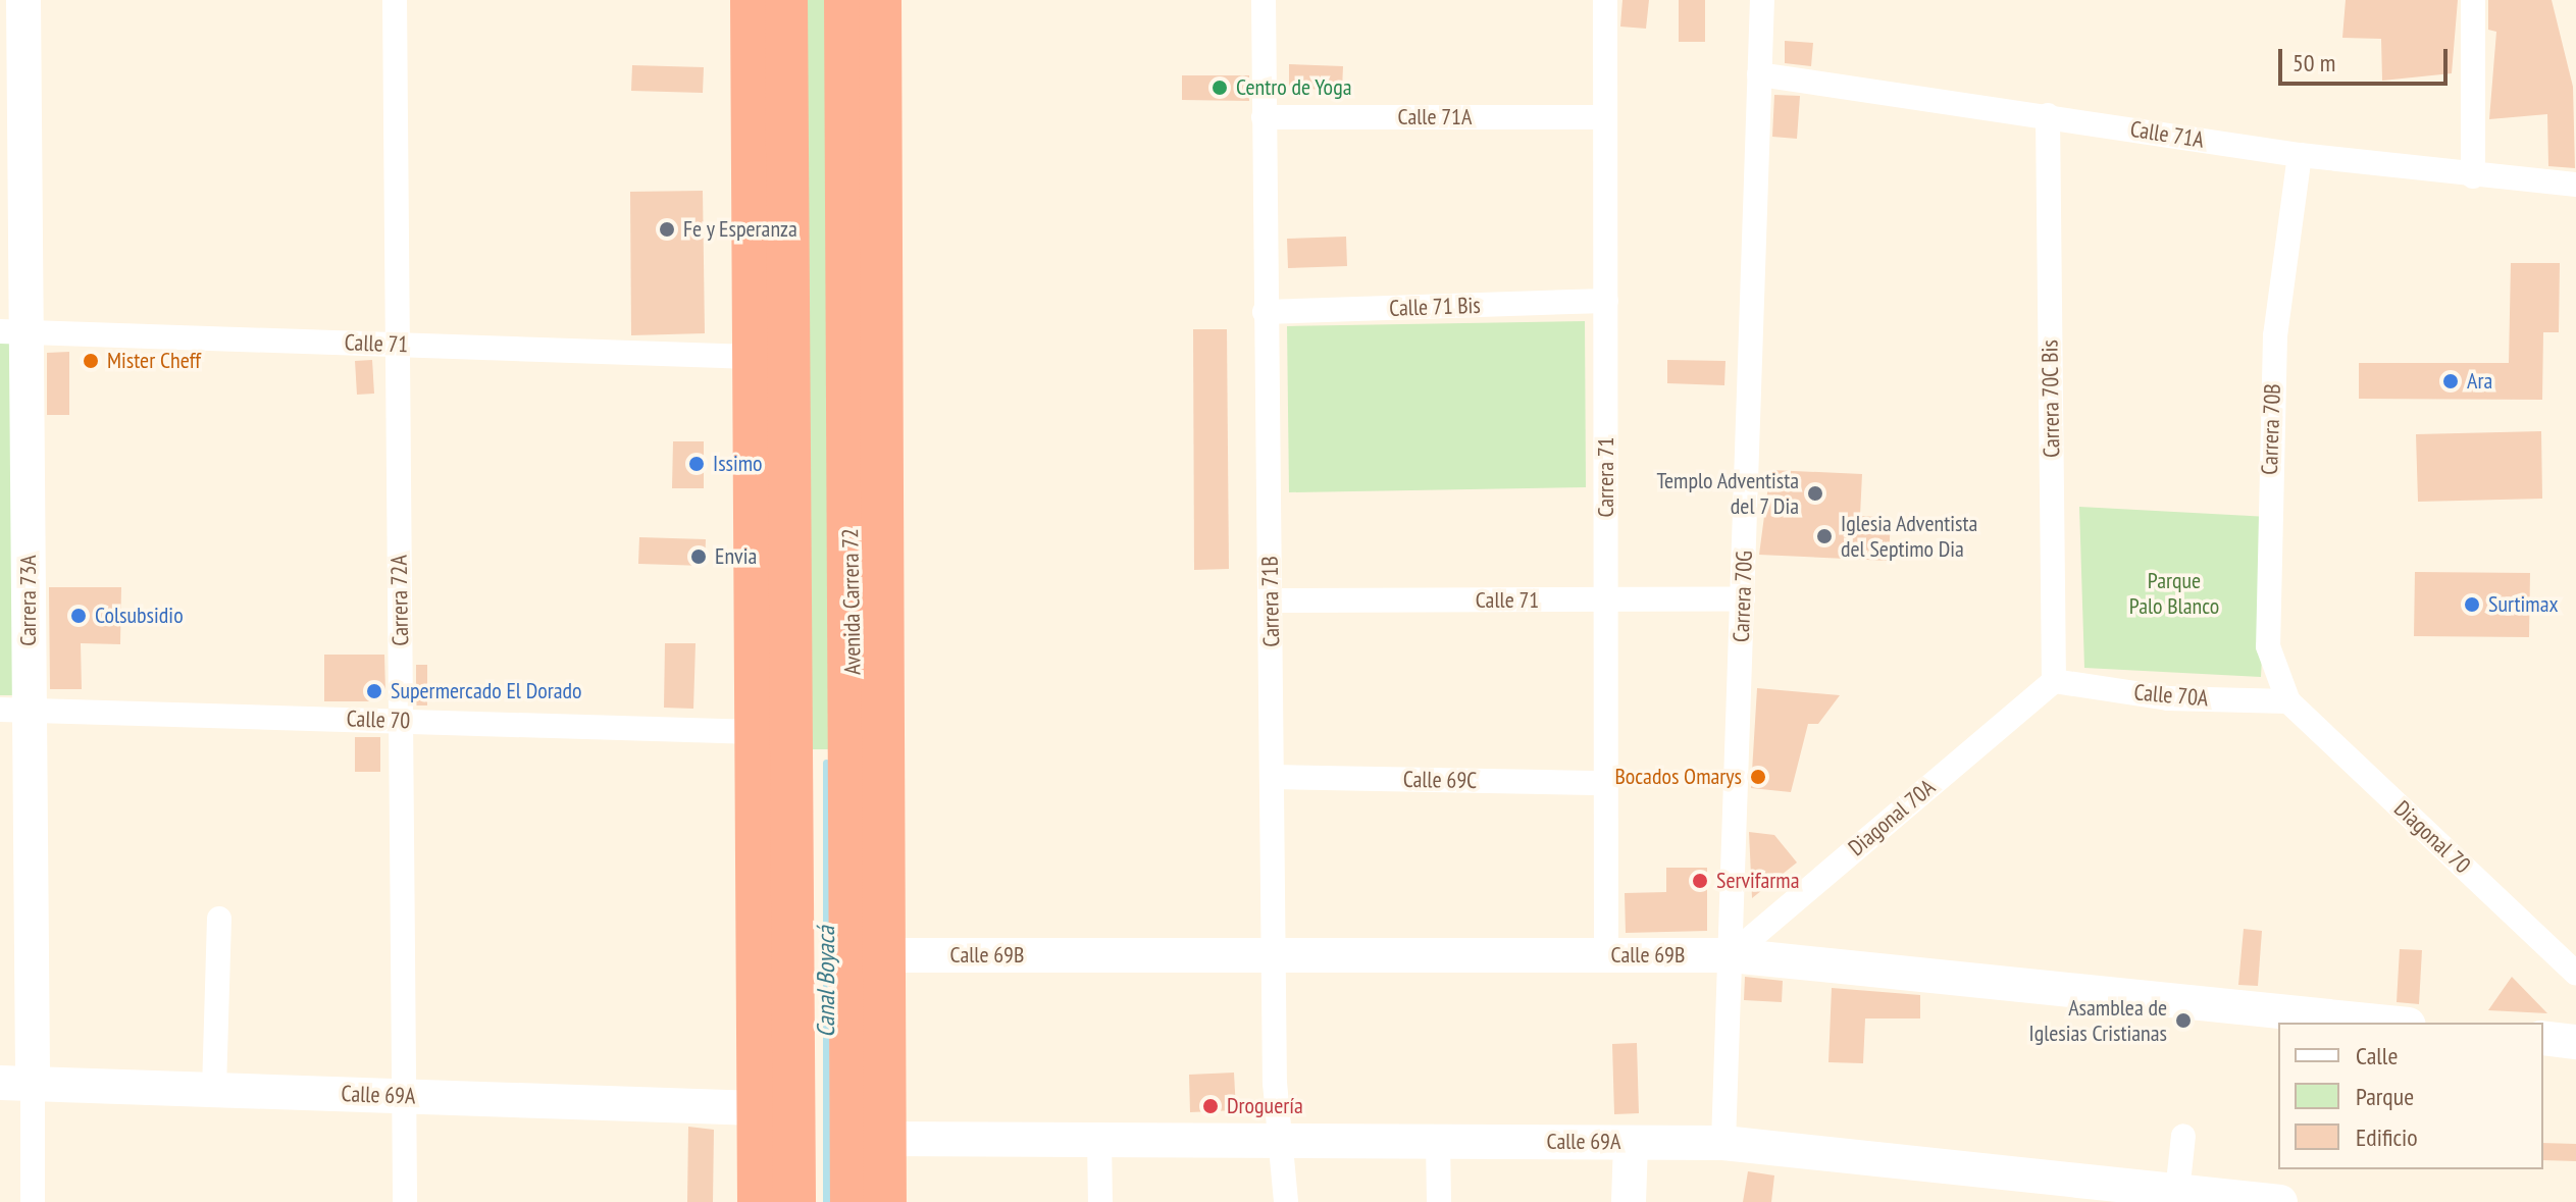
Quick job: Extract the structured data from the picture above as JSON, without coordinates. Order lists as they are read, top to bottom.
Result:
{
  "streets": {
    "highway": ["Avenida Carrera 72"],
    "street": [
      "Calle 71A",
      "Calle 71 Bis",
      "Calle 71",
      "Carrera 70C Bis",
      "Carrera 70B",
      "Carrera 71",
      "Carrera 70G",
      "Carrera 73A",
      "Carrera 72A",
      "Carrera 71B",
      "Calle 70A",
      "Calle 70",
      "Calle 69C",
      "Diagonal 70A",
      "Diagonal 70",
      "Calle 69B",
      "Calle 69A"
    ]
  },
  "crossings": [
    ["Calle 71A", "Carrera 70C Bis"],
    ["Calle 71A", "Carrera 70B"],
    ["Calle 71A", "Carrera 71"],
    ["Calle 71A", "Carrera 70G"],
    ["Calle 71A", "Carrera 71B"],
    ["Calle 71 Bis", "Carrera 71"],
    ["Calle 71 Bis", "Carrera 71B"],
    ["Calle 71", "Carrera 71"],
    ["Calle 71", "Carrera 70G"],
    ["Calle 71", "Carrera 73A"],
    ["Calle 71", "Carrera 72A"],
    ["Calle 71", "Carrera 71B"],
    ["Carrera 70C Bis", "Calle 70A"],
    ["Carrera 70C Bis", "Diagonal 70A"],
    ["Carrera 70B", "Calle 70A"],
    ["Carrera 70B", "Diagonal 70"],
    ["Carrera 71", "Calle 69C"],
    ["Carrera 71", "Calle 69B"],
    ["Carrera 70G", "Diagonal 70A"],
    ["Carrera 70G", "Calle 69B"],
    ["Carrera 70G", "Calle 69A"],
    ["Carrera 73A", "Calle 70"],
    ["Carrera 73A", "Calle 69A"],
    ["Carrera 72A", "Calle 70"],
    ["Carrera 72A", "Calle 69A"],
    ["Avenida Carrera 72", "Calle 69B"],
    ["Avenida Carrera 72", "Calle 69A"],
    ["Carrera 71B", "Calle 69C"],
    ["Carrera 71B", "Calle 69B"],
    ["Carrera 71B", "Calle 69A"],
    ["Calle 70A", "Diagonal 70A"],
    ["Calle 70A", "Diagonal 70"],
    ["Diagonal 70A", "Calle 69B"]
  ],
  "water": ["Canal Boyacá"],
  "parks": ["Parque Palo Blanco"],
  "places": [
    "Centro de Yoga",
    "Fe y Esperanza",
    "Mister Cheff",
    "Ara",
    "Issimo",
    "Templo Adventista del 7 Dia",
    "Iglesia Adventista del Septimo Dia",
    "Envia",
    "Surtimax",
    "Colsubsidio",
    "Supermercado El Dorado",
    "Bocados Omarys",
    "Servifarma",
    "Asamblea de Iglesias Cristianas",
    "Droguería"
  ],
  "legend": ["Calle", "Parque", "Edificio"],
  "scale_bar": "50 m"
}
